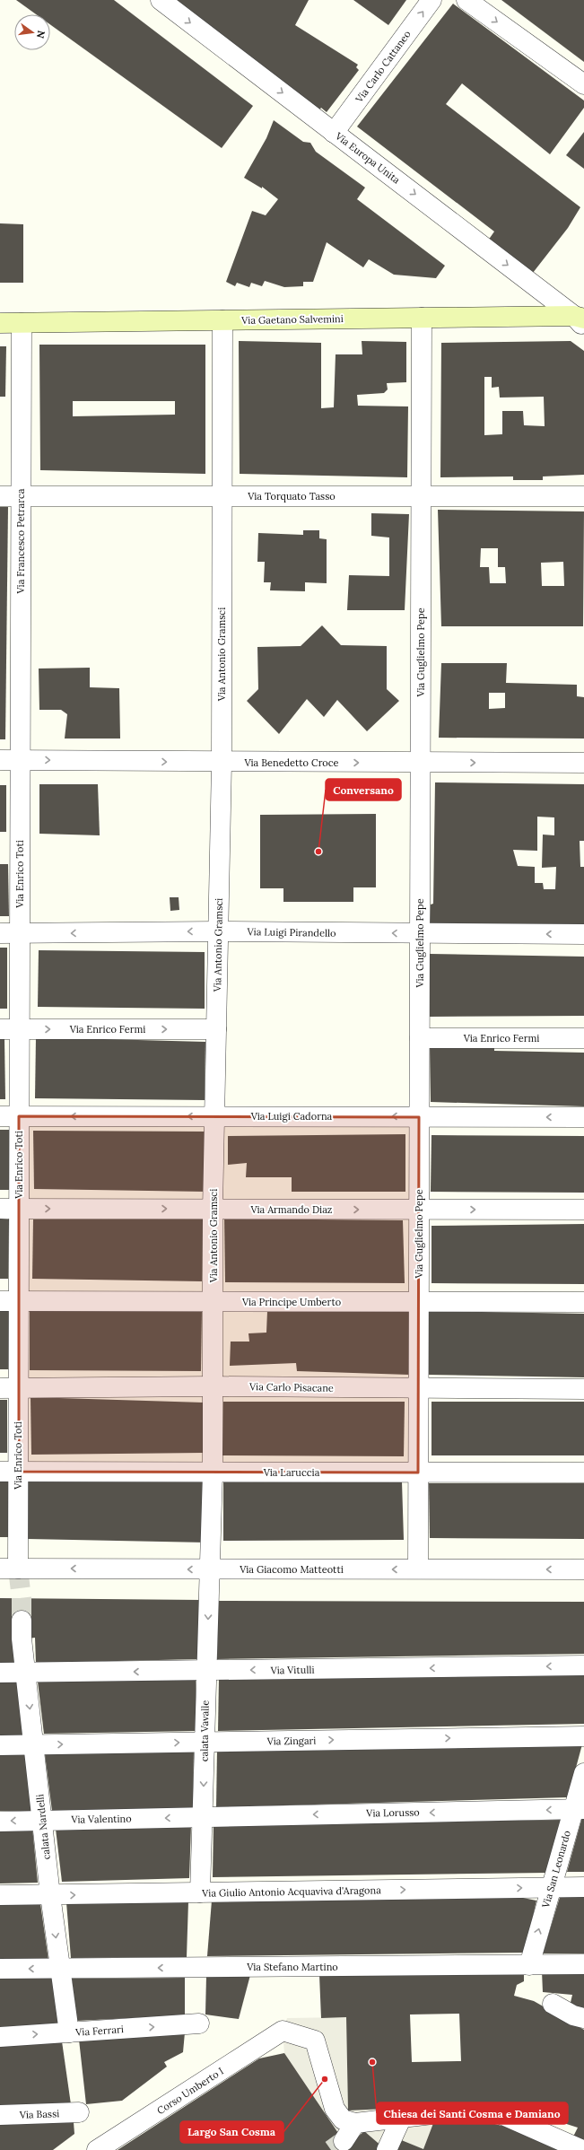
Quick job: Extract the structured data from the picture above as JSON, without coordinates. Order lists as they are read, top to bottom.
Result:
{
  "streets": {
    "street": [
      "Via Carlo Cattaneo",
      "Via Europa Unita",
      "Via Gaetano Salvemini",
      "Via Torquato Tasso",
      "Via Francesco Petrarca",
      "Via Guglielmo Pepe",
      "Via Antonio Gramsci",
      "Via Benedetto Croce",
      "Via Enrico Toti",
      "Via Luigi Pirandello",
      "Via Enrico Fermi",
      "Via Luigi Cadorna",
      "Via Armando Diaz",
      "Via Principe Umberto",
      "Via Carlo Pisacane",
      "Via Laruccia",
      "Via Giacomo Matteotti",
      "Via Vitulli",
      "calata Vavalle",
      "Via Zingari",
      "Via Lorusso",
      "Via Valentino",
      "calata Nardelli",
      "Via San Leonardo",
      "Via Giulio Antonio Acquaviva d'Aragona",
      "Via Stefano Martino",
      "Via Ferrari",
      "Corso Umberto I",
      "Via Bassi"
    ]
  },
  "crossings": [
    ["Via Carlo Cattaneo", "Via Europa Unita"],
    ["Via Europa Unita", "Via Gaetano Salvemini"],
    ["Via Gaetano Salvemini", "Via Francesco Petrarca"],
    ["Via Gaetano Salvemini", "Via Guglielmo Pepe"],
    ["Via Gaetano Salvemini", "Via Antonio Gramsci"],
    ["Via Torquato Tasso", "Via Francesco Petrarca"],
    ["Via Torquato Tasso", "Via Guglielmo Pepe"],
    ["Via Torquato Tasso", "Via Antonio Gramsci"],
    ["Via Francesco Petrarca", "Via Benedetto Croce"],
    ["Via Francesco Petrarca", "Via Enrico Toti"],
    ["Via Guglielmo Pepe", "Via Benedetto Croce"],
    ["Via Guglielmo Pepe", "Via Luigi Pirandello"],
    ["Via Guglielmo Pepe", "Via Enrico Fermi"],
    ["Via Guglielmo Pepe", "Via Luigi Cadorna"],
    ["Via Guglielmo Pepe", "Via Armando Diaz"],
    ["Via Guglielmo Pepe", "Via Principe Umberto"],
    ["Via Guglielmo Pepe", "Via Carlo Pisacane"],
    ["Via Guglielmo Pepe", "Via Laruccia"],
    ["Via Guglielmo Pepe", "Via Giacomo Matteotti"],
    ["Via Antonio Gramsci", "Via Benedetto Croce"],
    ["Via Antonio Gramsci", "Via Luigi Pirandello"],
    ["Via Antonio Gramsci", "Via Enrico Fermi"],
    ["Via Antonio Gramsci", "Via Luigi Cadorna"],
    ["Via Antonio Gramsci", "Via Armando Diaz"],
    ["Via Antonio Gramsci", "Via Principe Umberto"],
    ["Via Antonio Gramsci", "Via Carlo Pisacane"],
    ["Via Antonio Gramsci", "Via Laruccia"],
    ["Via Antonio Gramsci", "Via Giacomo Matteotti"],
    ["Via Antonio Gramsci", "calata Vavalle"],
    ["Via Benedetto Croce", "Via Enrico Toti"],
    ["Via Enrico Toti", "Via Luigi Pirandello"],
    ["Via Enrico Toti", "Via Enrico Fermi"],
    ["Via Enrico Toti", "Via Luigi Cadorna"],
    ["Via Enrico Toti", "Via Armando Diaz"],
    ["Via Enrico Toti", "Via Principe Umberto"],
    ["Via Enrico Toti", "Via Carlo Pisacane"],
    ["Via Enrico Toti", "Via Laruccia"],
    ["Via Enrico Toti", "Via Giacomo Matteotti"],
    ["Via Giacomo Matteotti", "calata Vavalle"],
    ["Via Vitulli", "calata Vavalle"],
    ["Via Vitulli", "calata Nardelli"],
    ["calata Vavalle", "Via Zingari"],
    ["calata Vavalle", "Via Lorusso"],
    ["calata Vavalle", "Via Valentino"],
    ["calata Vavalle", "Via Giulio Antonio Acquaviva d'Aragona"],
    ["Via Zingari", "calata Nardelli"],
    ["Via Lorusso", "Via Valentino"],
    ["Via Lorusso", "Via San Leonardo"],
    ["Via Valentino", "calata Nardelli"],
    ["calata Nardelli", "Via Giulio Antonio Acquaviva d'Aragona"],
    ["calata Nardelli", "Via Stefano Martino"],
    ["calata Nardelli", "Via Ferrari"],
    ["Via San Leonardo", "Via Giulio Antonio Acquaviva d'Aragona"],
    ["Via San Leonardo", "Via Stefano Martino"]
  ],
  "one_way": [
    "Via Carlo Cattaneo",
    "Via Europa Unita",
    "Via Benedetto Croce",
    "Via Luigi Pirandello",
    "Via Enrico Fermi",
    "Via Luigi Cadorna",
    "Via Armando Diaz",
    "Via Giacomo Matteotti",
    "Via Vitulli",
    "calata Vavalle",
    "Via Zingari",
    "Via Lorusso",
    "Via Valentino",
    "calata Nardelli",
    "Via San Leonardo",
    "Via Giulio Antonio Acquaviva d'Aragona",
    "Via Ferrari"
  ],
  "places": ["Conversano", "Chiesa dei Santi Cosma e Damiano", "Largo San Cosma"],
  "north": "right"
}
